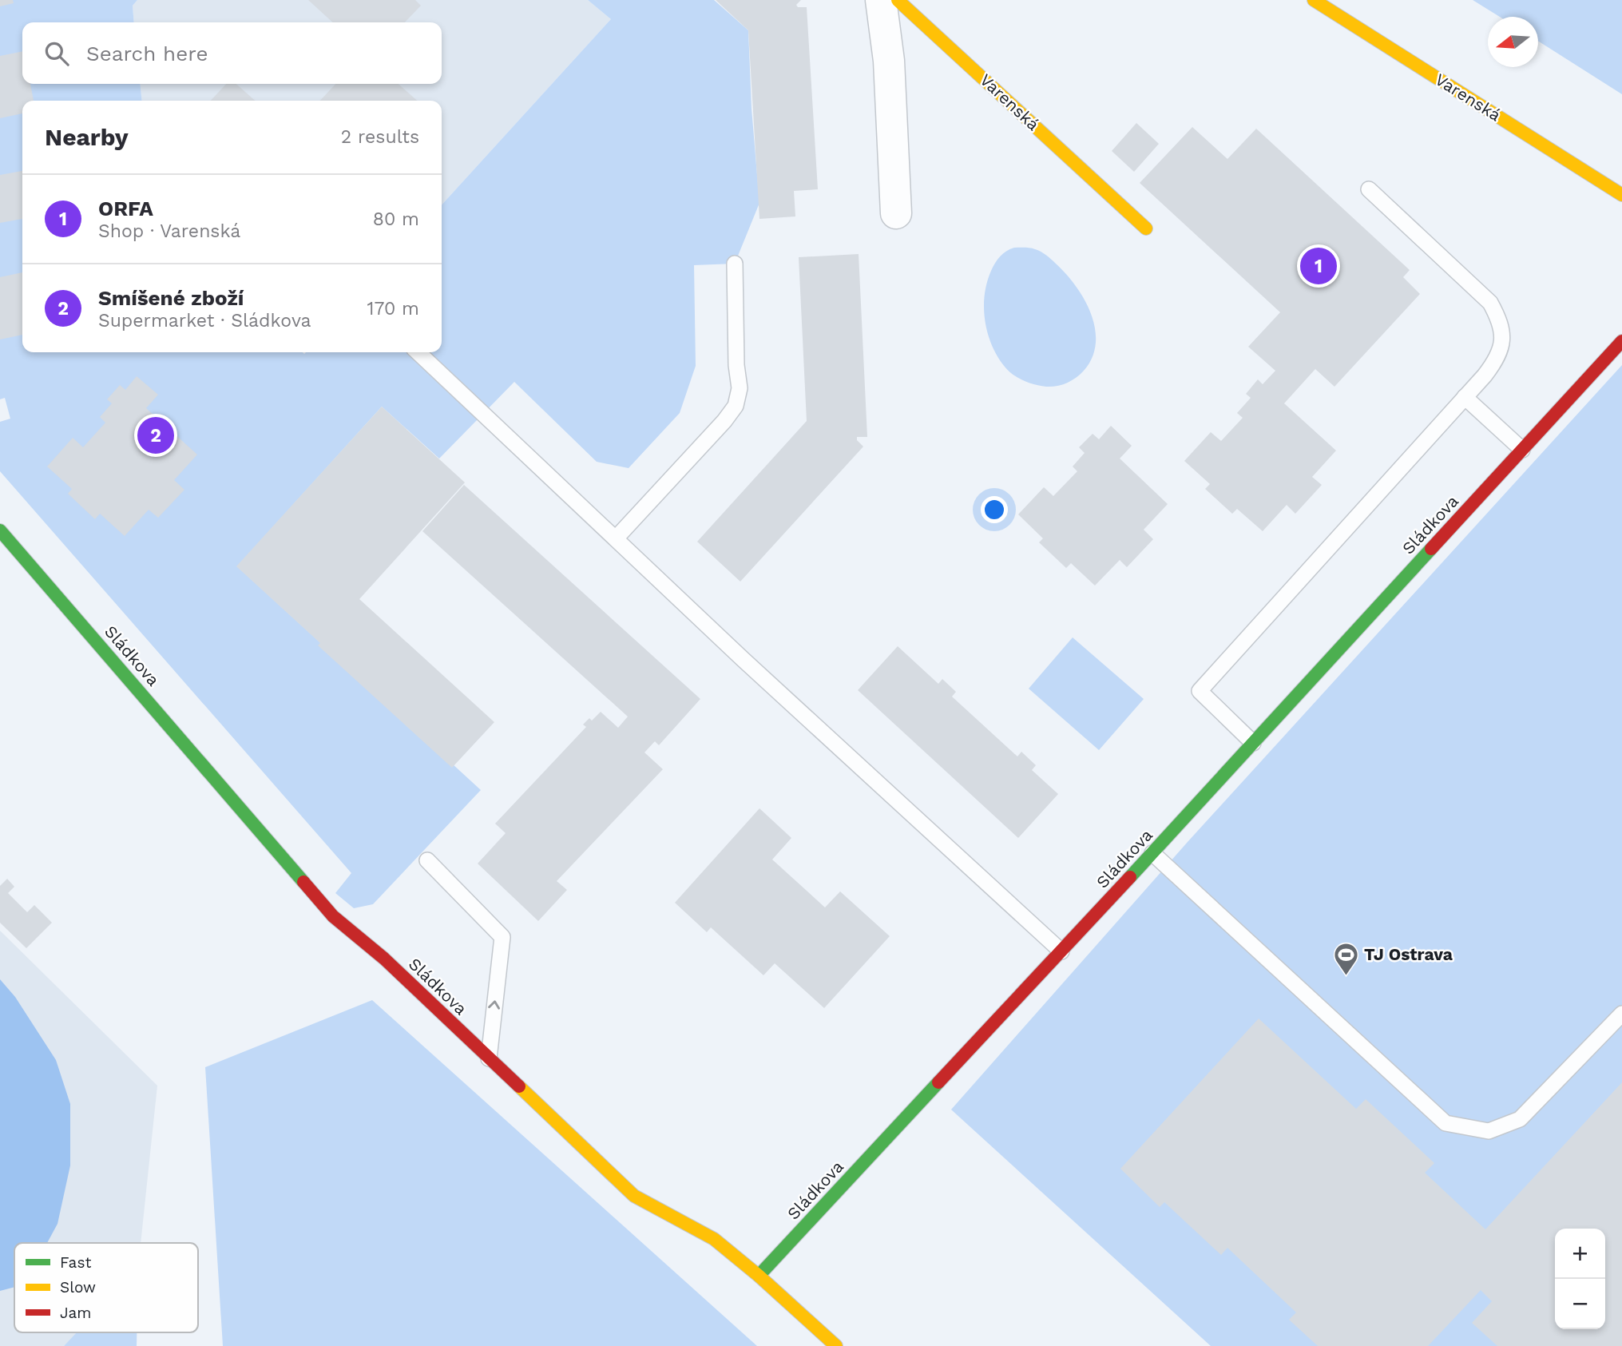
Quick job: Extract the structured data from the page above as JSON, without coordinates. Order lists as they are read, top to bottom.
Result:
{
  "streets": {
    "street": ["Varenská", "Sládkova"]
  },
  "places": {
    "sports": ["TJ Ostrava"]
  },
  "legend": ["Fast", "Slow", "Jam"],
  "north": "left",
  "page": {
    "search": "Search here",
    "heading": ["Nearby", "2 results"],
    "list": [
      {
        "mark": "1",
        "name": "ORFA",
        "note": "Shop · Varenská",
        "value": "80 m"
      },
      {
        "mark": "2",
        "name": "Smíšené zboží",
        "note": "Supermarket · Sládkova",
        "value": "170 m"
      }
    ],
    "pins": ["1", "2"],
    "map_buttons": ["+", "−"]
  }
}
